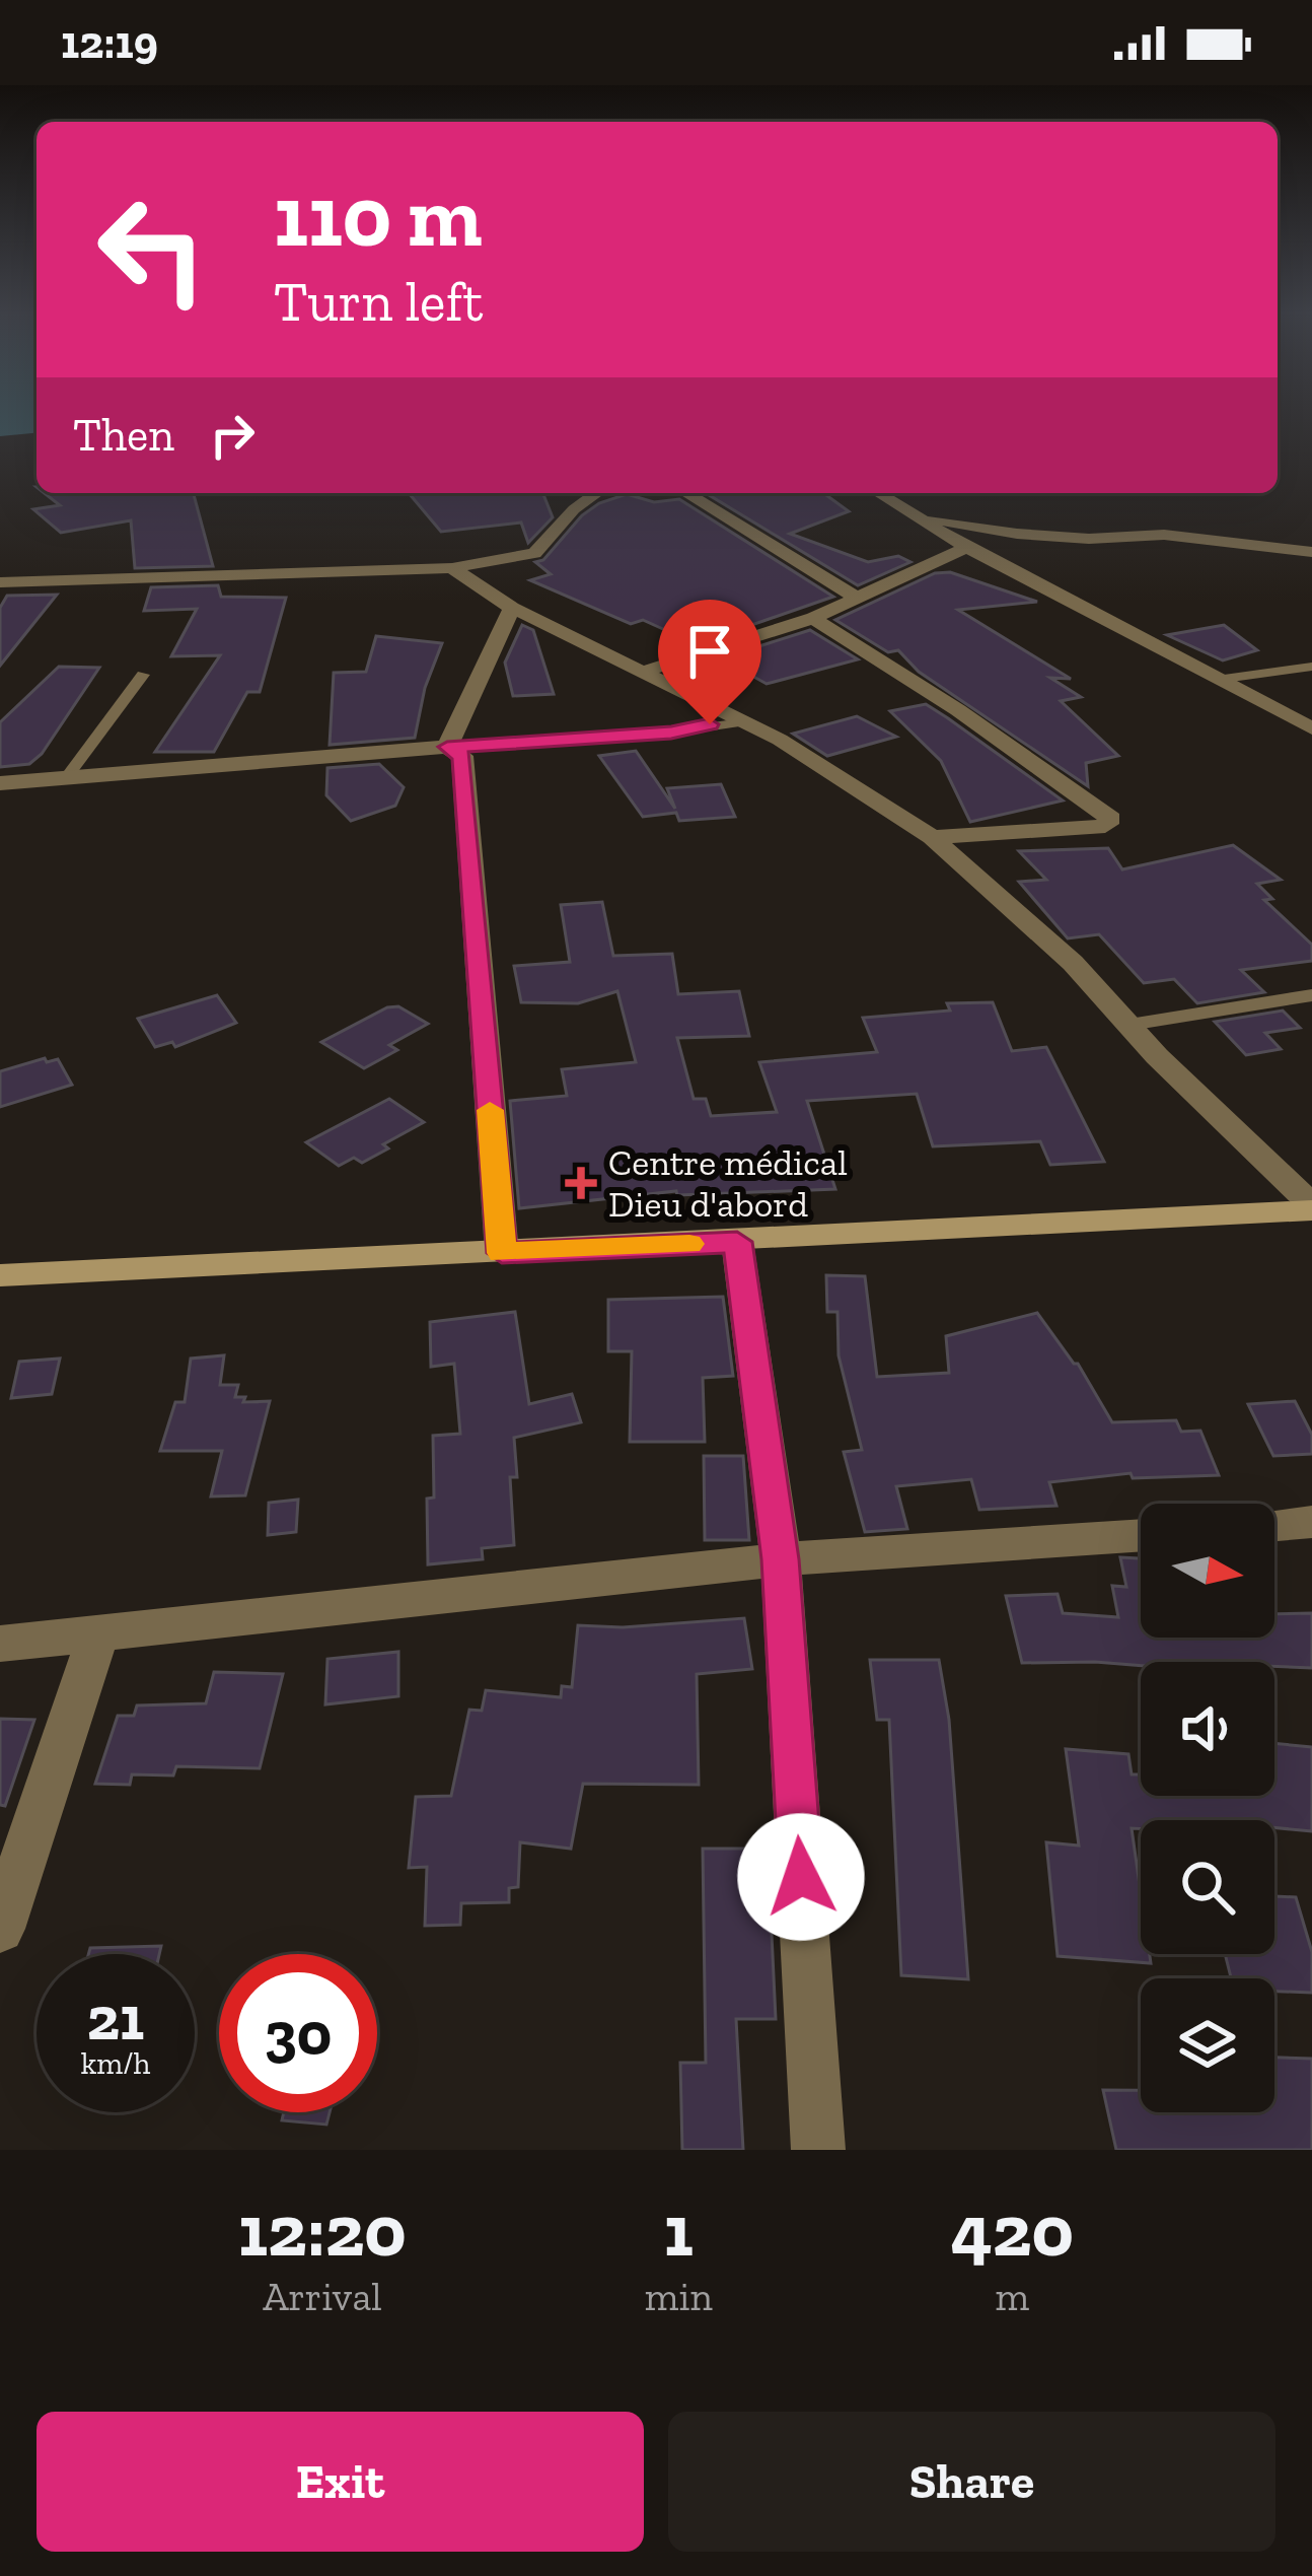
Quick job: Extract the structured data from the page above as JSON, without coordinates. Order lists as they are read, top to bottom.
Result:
{
  "places": {
    "health": ["Centre médical Dieu d'abord"]
  },
  "north": "right",
  "page": {
    "status": "12:19",
    "turn": ["110 m", "Turn left"],
    "then": "Then",
    "speed": "21 km/h",
    "limit": "30",
    "eta": [
      "12:20",
      "Arrival",
      "1",
      "min",
      "420",
      "m"
    ],
    "buttons": ["Exit", "Share"]
  }
}
